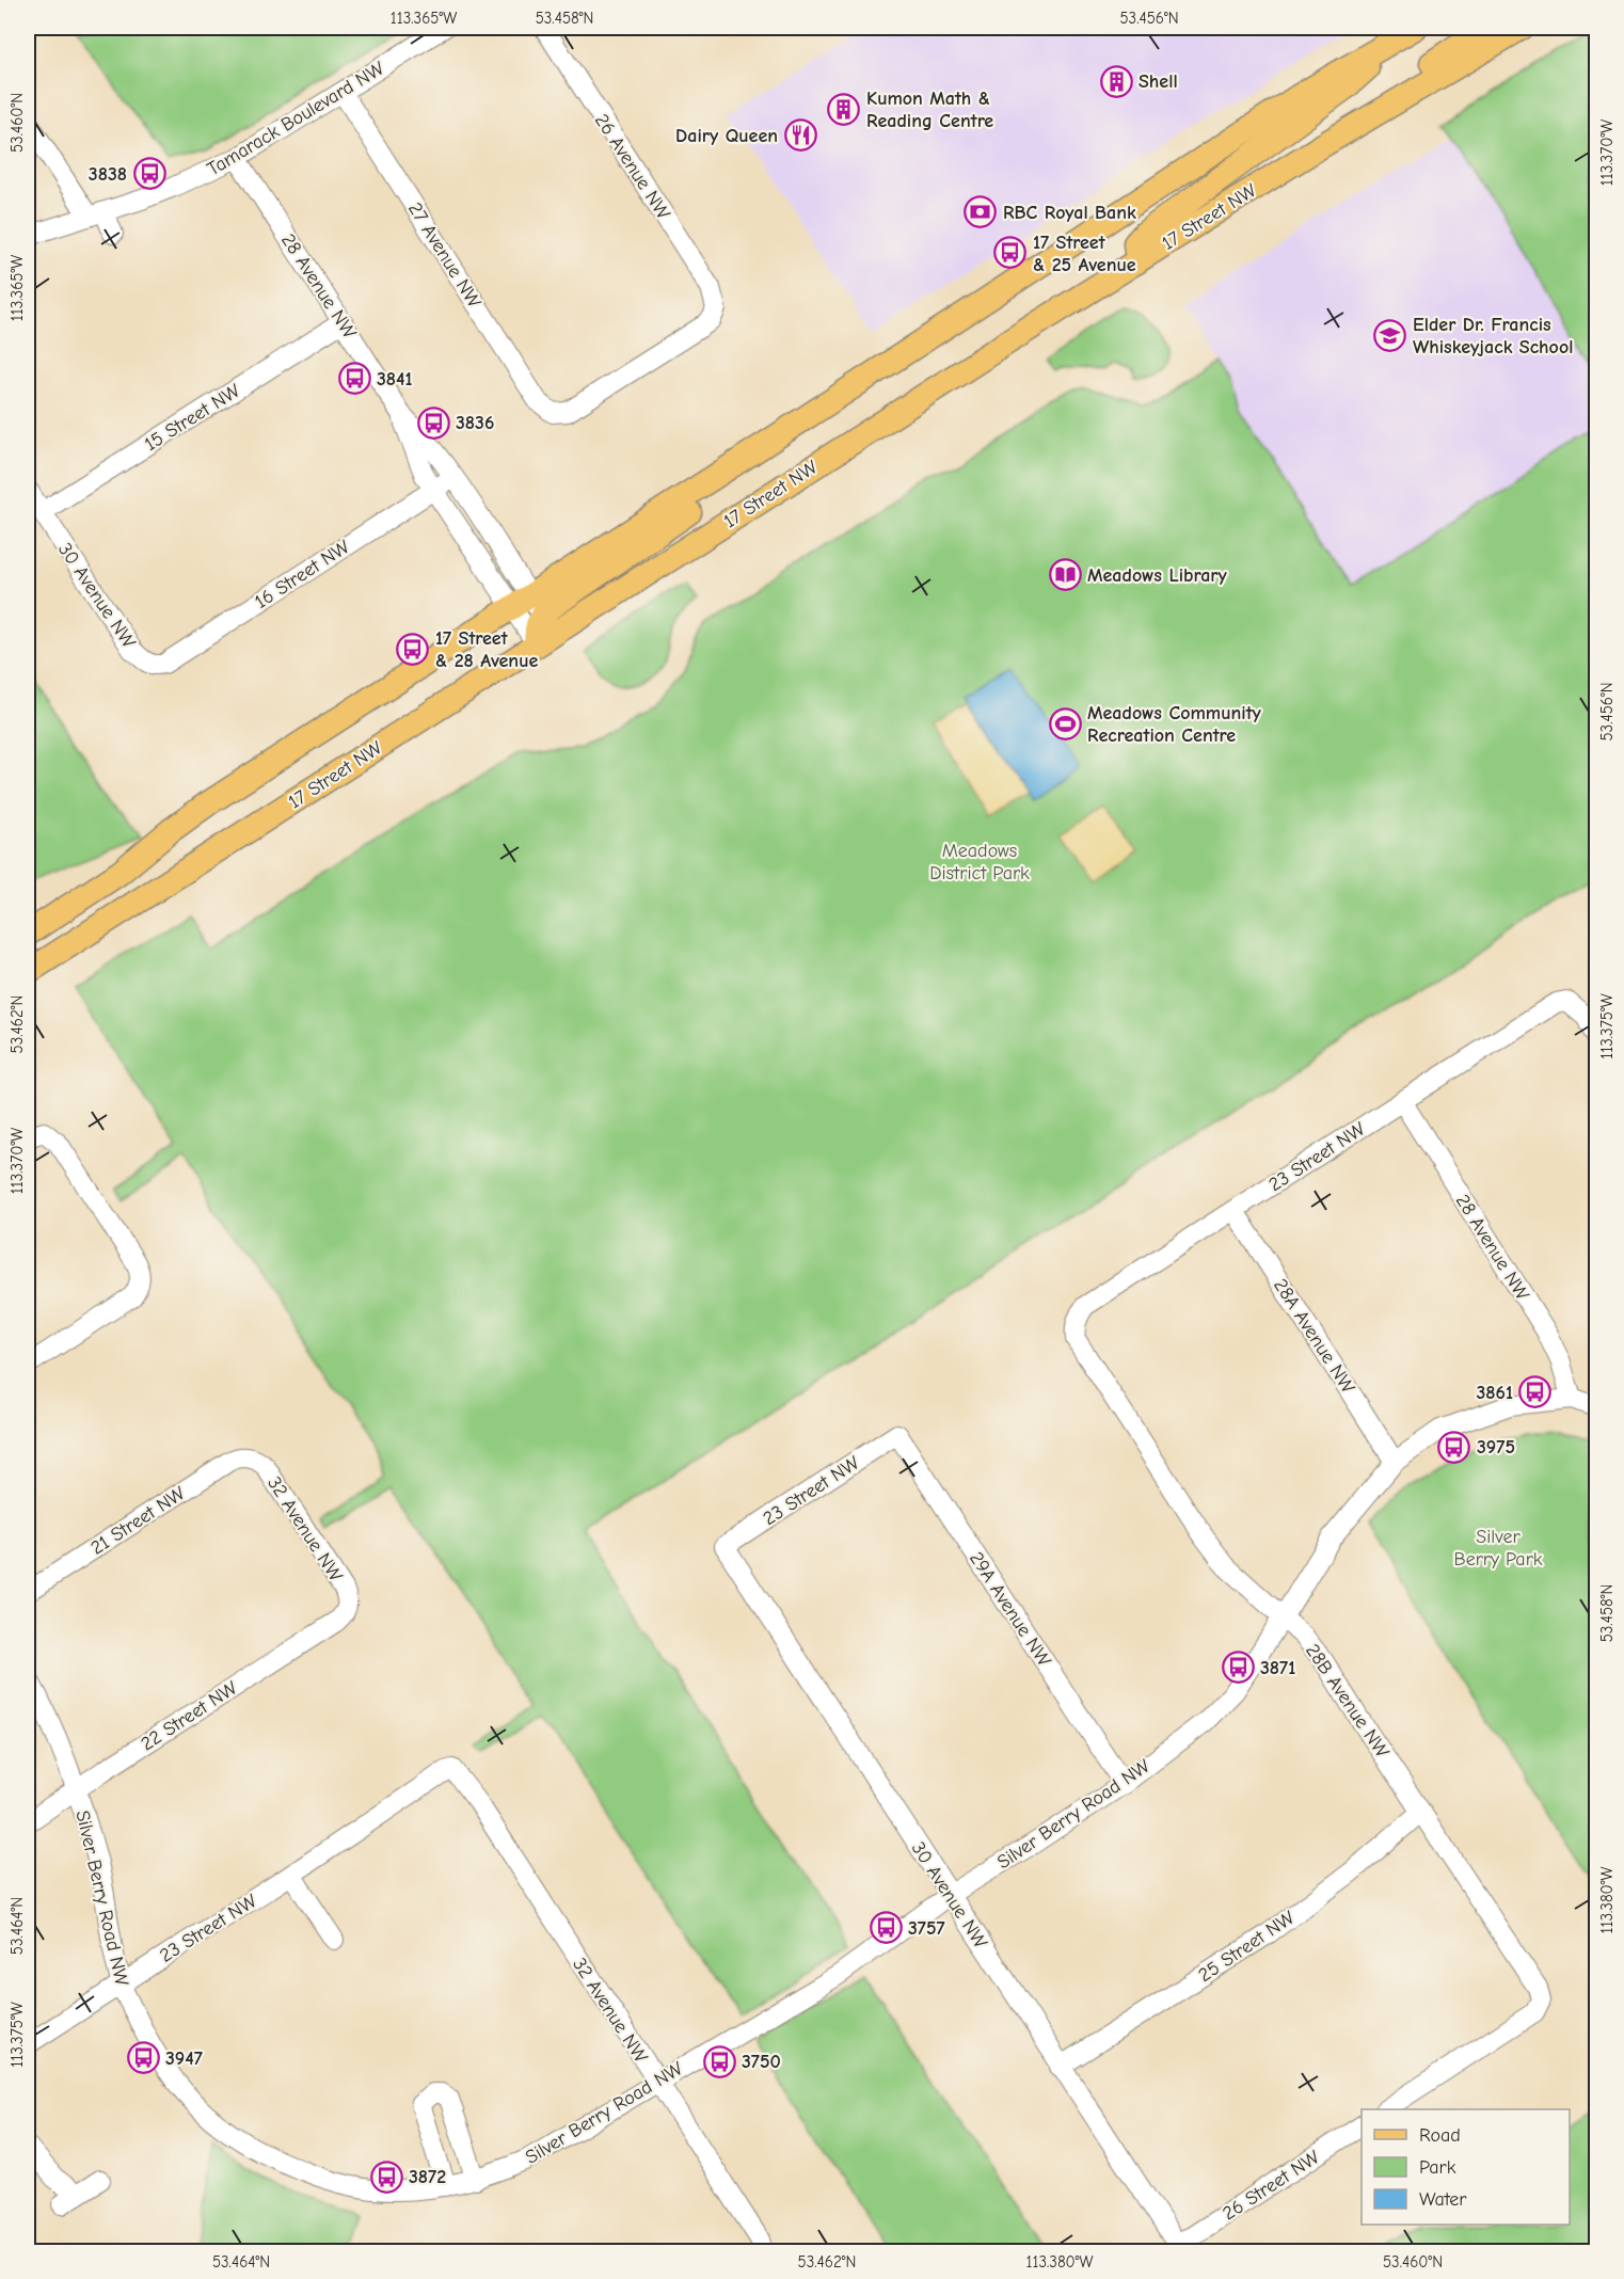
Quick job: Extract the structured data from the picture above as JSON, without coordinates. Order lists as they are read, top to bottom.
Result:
{
  "streets": {
    "main road": ["17 Street NW"],
    "street": [
      "Tamarack Boulevard NW",
      "26 Avenue NW",
      "27 Avenue NW",
      "28 Avenue NW",
      "15 Street NW",
      "16 Street NW",
      "30 Avenue NW",
      "23 Street NW",
      "28A Avenue NW",
      "21 Street NW",
      "32 Avenue NW",
      "29A Avenue NW",
      "28B Avenue NW",
      "22 Street NW",
      "Silver Berry Road NW",
      "25 Street NW",
      "26 Street NW"
    ]
  },
  "crossings": [
    ["Tamarack Boulevard NW", "27 Avenue NW"],
    ["Tamarack Boulevard NW", "28 Avenue NW"],
    ["26 Avenue NW", "27 Avenue NW"],
    ["17 Street NW", "28 Avenue NW"],
    ["28 Avenue NW", "15 Street NW"],
    ["28 Avenue NW", "16 Street NW"],
    ["28 Avenue NW", "23 Street NW"],
    ["28 Avenue NW", "Silver Berry Road NW"],
    ["15 Street NW", "30 Avenue NW"],
    ["16 Street NW", "30 Avenue NW"],
    ["30 Avenue NW", "23 Street NW"],
    ["30 Avenue NW", "Silver Berry Road NW"],
    ["30 Avenue NW", "25 Street NW"],
    ["30 Avenue NW", "26 Street NW"],
    ["23 Street NW", "28A Avenue NW"],
    ["23 Street NW", "32 Avenue NW"],
    ["23 Street NW", "29A Avenue NW"],
    ["23 Street NW", "28B Avenue NW"],
    ["23 Street NW", "Silver Berry Road NW"],
    ["28A Avenue NW", "Silver Berry Road NW"],
    ["21 Street NW", "32 Avenue NW"],
    ["32 Avenue NW", "22 Street NW"],
    ["32 Avenue NW", "Silver Berry Road NW"],
    ["29A Avenue NW", "Silver Berry Road NW"],
    ["28B Avenue NW", "Silver Berry Road NW"],
    ["28B Avenue NW", "25 Street NW"],
    ["22 Street NW", "Silver Berry Road NW"]
  ],
  "parks": ["Meadows District Park", "Silver Berry Park"],
  "places": {
    "building": ["Shell", "Kumon Math & Reading Centre"],
    "restaurant": ["Dairy Queen"],
    "bus stop": [
      "3838",
      "17 Street & 25 Avenue",
      "3841",
      "3836",
      "17 Street & 28 Avenue",
      "3861",
      "3975",
      "3871",
      "3757",
      "3947",
      "3750",
      "3872"
    ],
    "bank": ["RBC Royal Bank"],
    "school or university": ["Elder Dr. Francis Whiskeyjack School"],
    "library": ["Meadows Library"],
    "sports": ["Meadows Community Recreation Centre"]
  },
  "legend": ["Road", "Park", "Water"],
  "coordinates": [
    "113.365°W",
    "53.458°N",
    "53.456°N",
    "53.460°N",
    "113.370°W",
    "53.462°N",
    "113.375°W",
    "113.380°W",
    "53.464°N"
  ]
}
